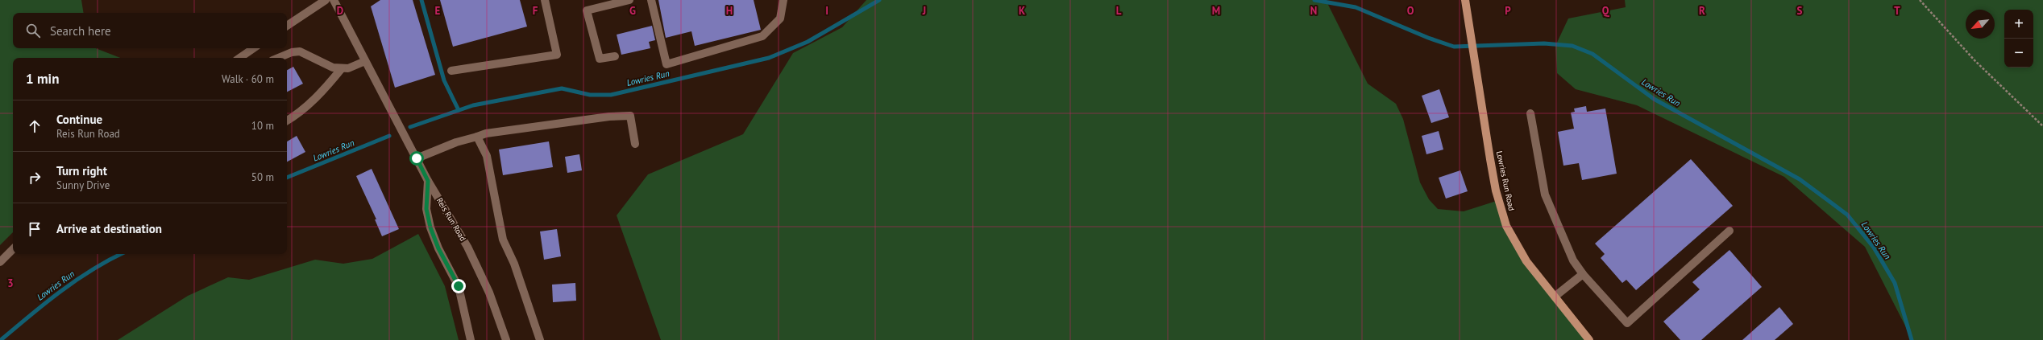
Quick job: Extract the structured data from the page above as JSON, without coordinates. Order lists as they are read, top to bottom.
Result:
{
  "streets": {
    "main road": ["Lowries Run Road"],
    "street": ["Reis Run Road"]
  },
  "water": ["Lowries Run"],
  "north": "bottom left",
  "page": {
    "map_buttons": ["+", "−"],
    "search": "Search here",
    "heading": ["1 min", "Walk · 60 m"],
    "list": [
      ["Continue", "Reis Run Road", "10 m"],
      ["Turn right", "Sunny Drive", "50 m"],
      "Arrive at destination"
    ]
  },
  "grid": {
    "columns": [
      "D",
      "E",
      "F",
      "G",
      "H",
      "I",
      "J",
      "K",
      "L",
      "M",
      "N",
      "O",
      "P",
      "Q",
      "R",
      "S",
      "T"
    ],
    "rows": ["3"]
  }
}
